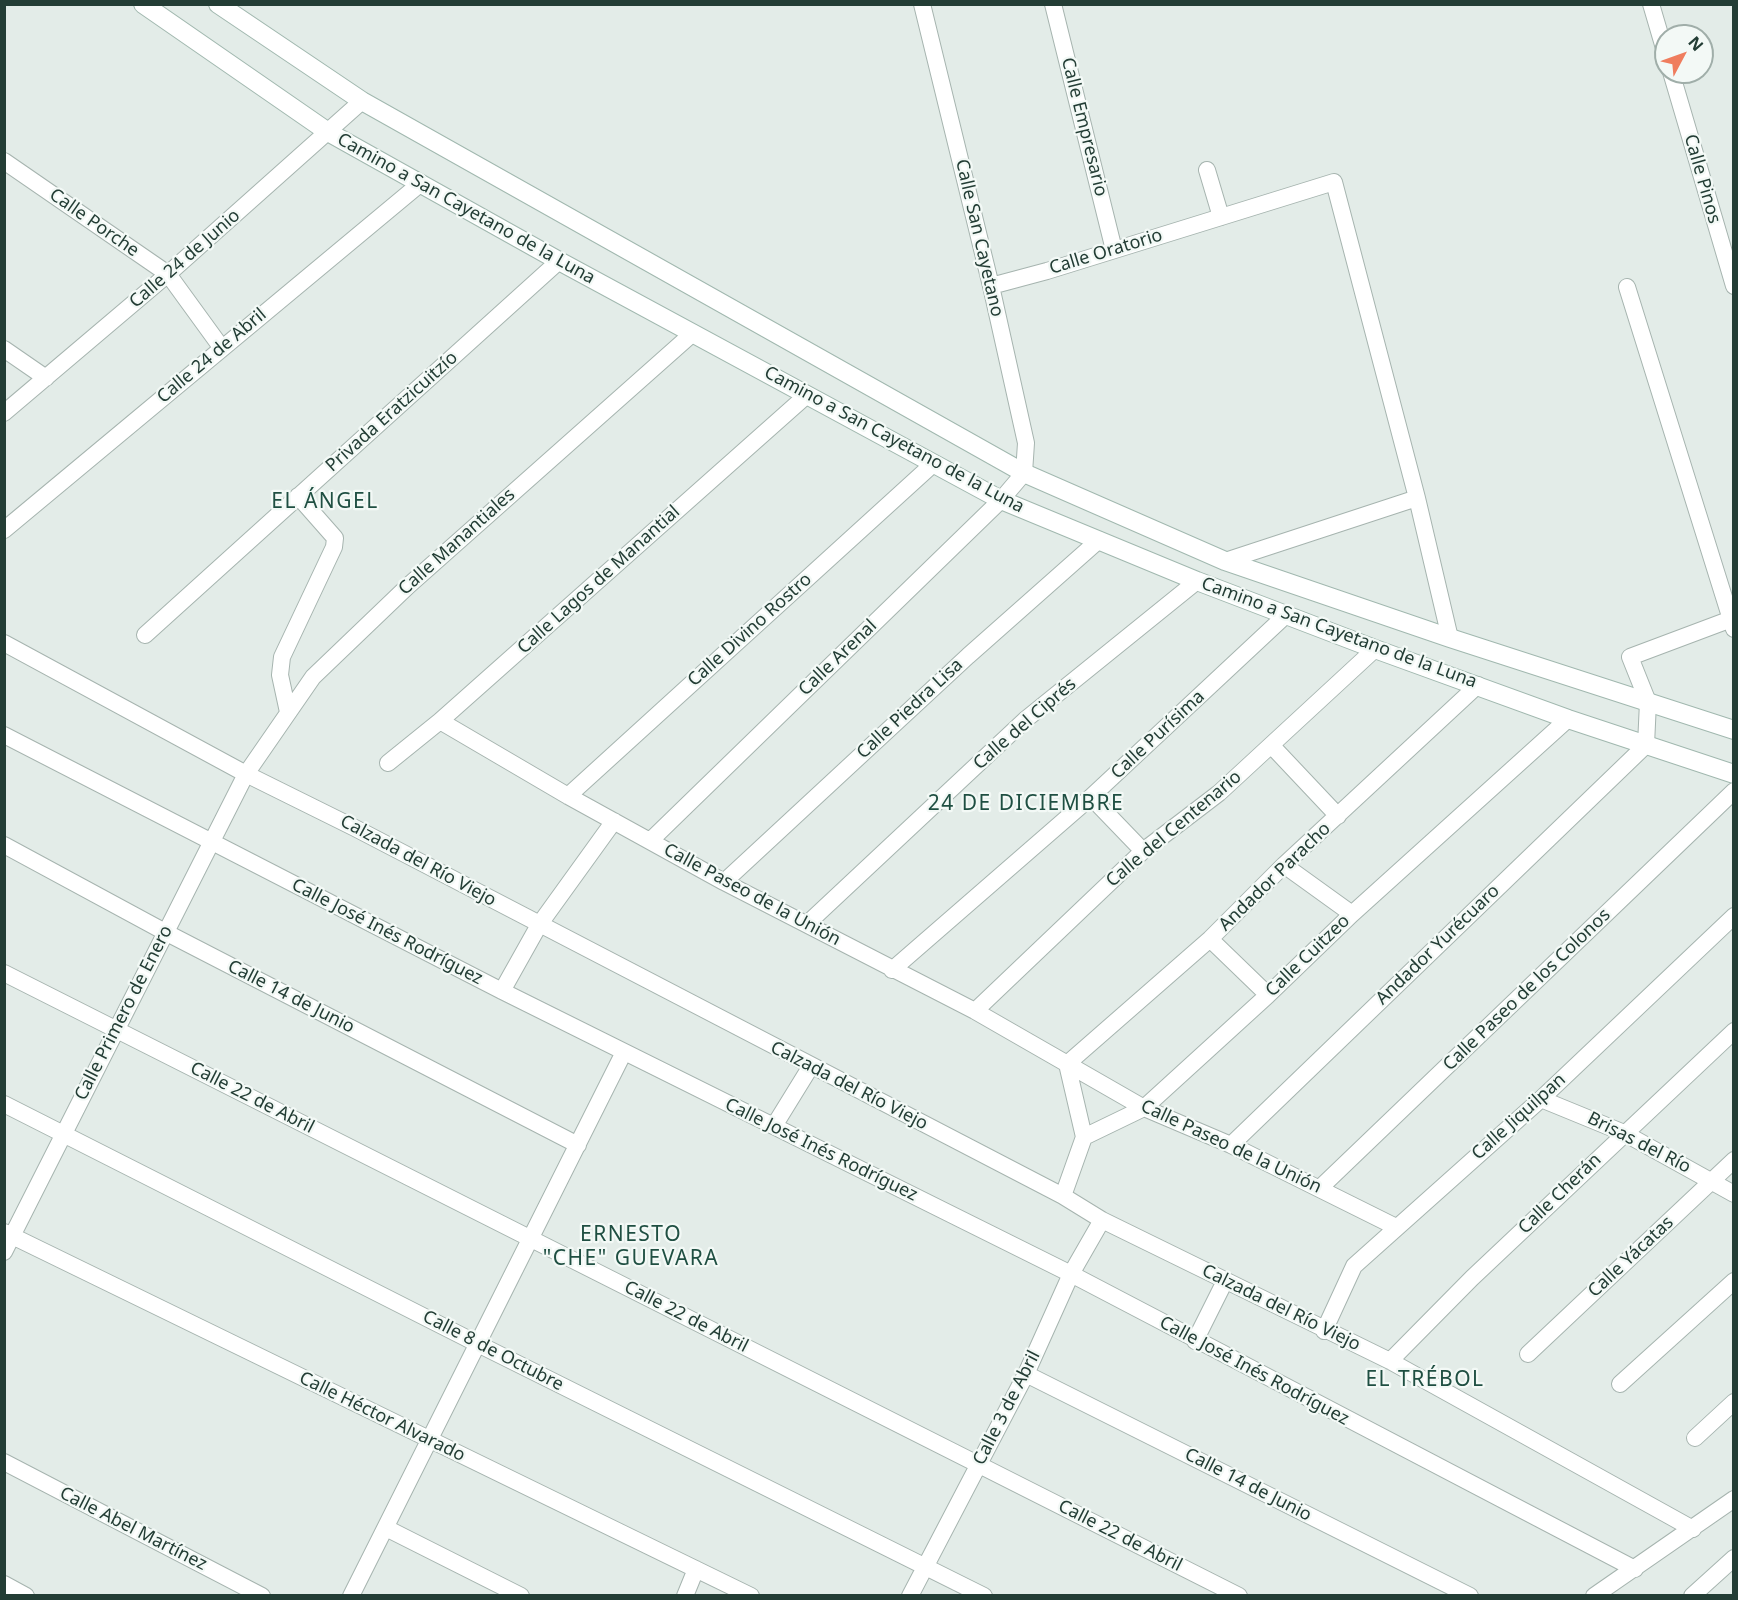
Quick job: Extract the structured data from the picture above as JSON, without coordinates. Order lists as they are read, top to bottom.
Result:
{
  "streets": {
    "street": [
      "Calle Empresario",
      "Calle Pinos",
      "Camino a San Cayetano de la Luna",
      "Calle Porche",
      "Calle San Cayetano",
      "Calle Oratorio",
      "Calle 24 de Junio",
      "Calle 24 de Abril",
      "Privada Eratzicuitzío",
      "Calle Manantiales",
      "Calle Lagos de Manantial",
      "Calle Divino Rostro",
      "Calle Arenal",
      "Calle Piedra Lisa",
      "Calle del Ciprés",
      "Calle Purísima",
      "Calle del Centenario",
      "Calzada del Río Viejo",
      "Andador Paracho",
      "Calle Paseo de la Unión",
      "Calle José Inés Rodríguez",
      "Andador Yurécuaro",
      "Calle Cuitzeo",
      "Calle Paseo de los Colonos",
      "Calle 14 de Junio",
      "Calle Primero de Enero",
      "Calle 22 de Abril",
      "Calle Jiquilpan",
      "Brisas del Río",
      "Calle Cherán",
      "Calle Yácatas",
      "Calle 8 de Octubre",
      "Calle 3 de Abril",
      "Calle Héctor Alvarado",
      "Calle Abel Martínez"
    ]
  },
  "crossings": [
    ["Calle Empresario", "Calle Oratorio"],
    ["Camino a San Cayetano de la Luna", "Calle San Cayetano"],
    ["Camino a San Cayetano de la Luna", "Calle 24 de Junio"],
    ["Camino a San Cayetano de la Luna", "Calle 24 de Abril"],
    ["Camino a San Cayetano de la Luna", "Privada Eratzicuitzío"],
    ["Camino a San Cayetano de la Luna", "Calle Manantiales"],
    ["Camino a San Cayetano de la Luna", "Calle Lagos de Manantial"],
    ["Camino a San Cayetano de la Luna", "Calle Divino Rostro"],
    ["Camino a San Cayetano de la Luna", "Calle Arenal"],
    ["Camino a San Cayetano de la Luna", "Calle Piedra Lisa"],
    ["Camino a San Cayetano de la Luna", "Calle del Ciprés"],
    ["Camino a San Cayetano de la Luna", "Calle Purísima"],
    ["Camino a San Cayetano de la Luna", "Calle del Centenario"],
    ["Camino a San Cayetano de la Luna", "Andador Paracho"],
    ["Camino a San Cayetano de la Luna", "Andador Yurécuaro"],
    ["Camino a San Cayetano de la Luna", "Calle Cuitzeo"],
    ["Calle Porche", "Calle 24 de Junio"],
    ["Calle Porche", "Calle 24 de Abril"],
    ["Calle San Cayetano", "Calle Oratorio"],
    ["Calle San Cayetano", "Calle Arenal"],
    ["Calle Manantiales", "Calzada del Río Viejo"],
    ["Calle Manantiales", "Calle Primero de Enero"],
    ["Calle Lagos de Manantial", "Calle Paseo de la Unión"],
    ["Calle Divino Rostro", "Calle Paseo de la Unión"],
    ["Calle Arenal", "Calle Paseo de la Unión"],
    ["Calle Piedra Lisa", "Calle Paseo de la Unión"],
    ["Calle del Ciprés", "Calle Paseo de la Unión"],
    ["Calle Purísima", "Calle Paseo de la Unión"],
    ["Calle del Centenario", "Calle Paseo de la Unión"],
    ["Calzada del Río Viejo", "Calle Primero de Enero"],
    ["Calzada del Río Viejo", "Calle Jiquilpan"],
    ["Calzada del Río Viejo", "Calle Cherán"],
    ["Calzada del Río Viejo", "Calle 3 de Abril"],
    ["Andador Paracho", "Calle Paseo de la Unión"],
    ["Calle Paseo de la Unión", "Andador Yurécuaro"],
    ["Calle Paseo de la Unión", "Calle Cuitzeo"],
    ["Calle Paseo de la Unión", "Calle Paseo de los Colonos"],
    ["Calle Paseo de la Unión", "Calle Jiquilpan"],
    ["Calle José Inés Rodríguez", "Calle Primero de Enero"],
    ["Calle José Inés Rodríguez", "Calle 3 de Abril"],
    ["Calle 14 de Junio", "Calle Primero de Enero"],
    ["Calle 14 de Junio", "Calle 3 de Abril"],
    ["Calle Primero de Enero", "Calle 22 de Abril"],
    ["Calle Primero de Enero", "Calle 8 de Octubre"],
    ["Calle Primero de Enero", "Calle Héctor Alvarado"],
    ["Calle 22 de Abril", "Calle 3 de Abril"],
    ["Calle Jiquilpan", "Brisas del Río"],
    ["Brisas del Río", "Calle Cherán"],
    ["Brisas del Río", "Calle Yácatas"],
    ["Calle 8 de Octubre", "Calle 3 de Abril"]
  ],
  "districts": [
    "EL ÁNGEL",
    "24 DE DICIEMBRE",
    "ERNESTO \"CHE\" GUEVARA",
    "EL TRÉBOL"
  ],
  "north": "top right"
}
